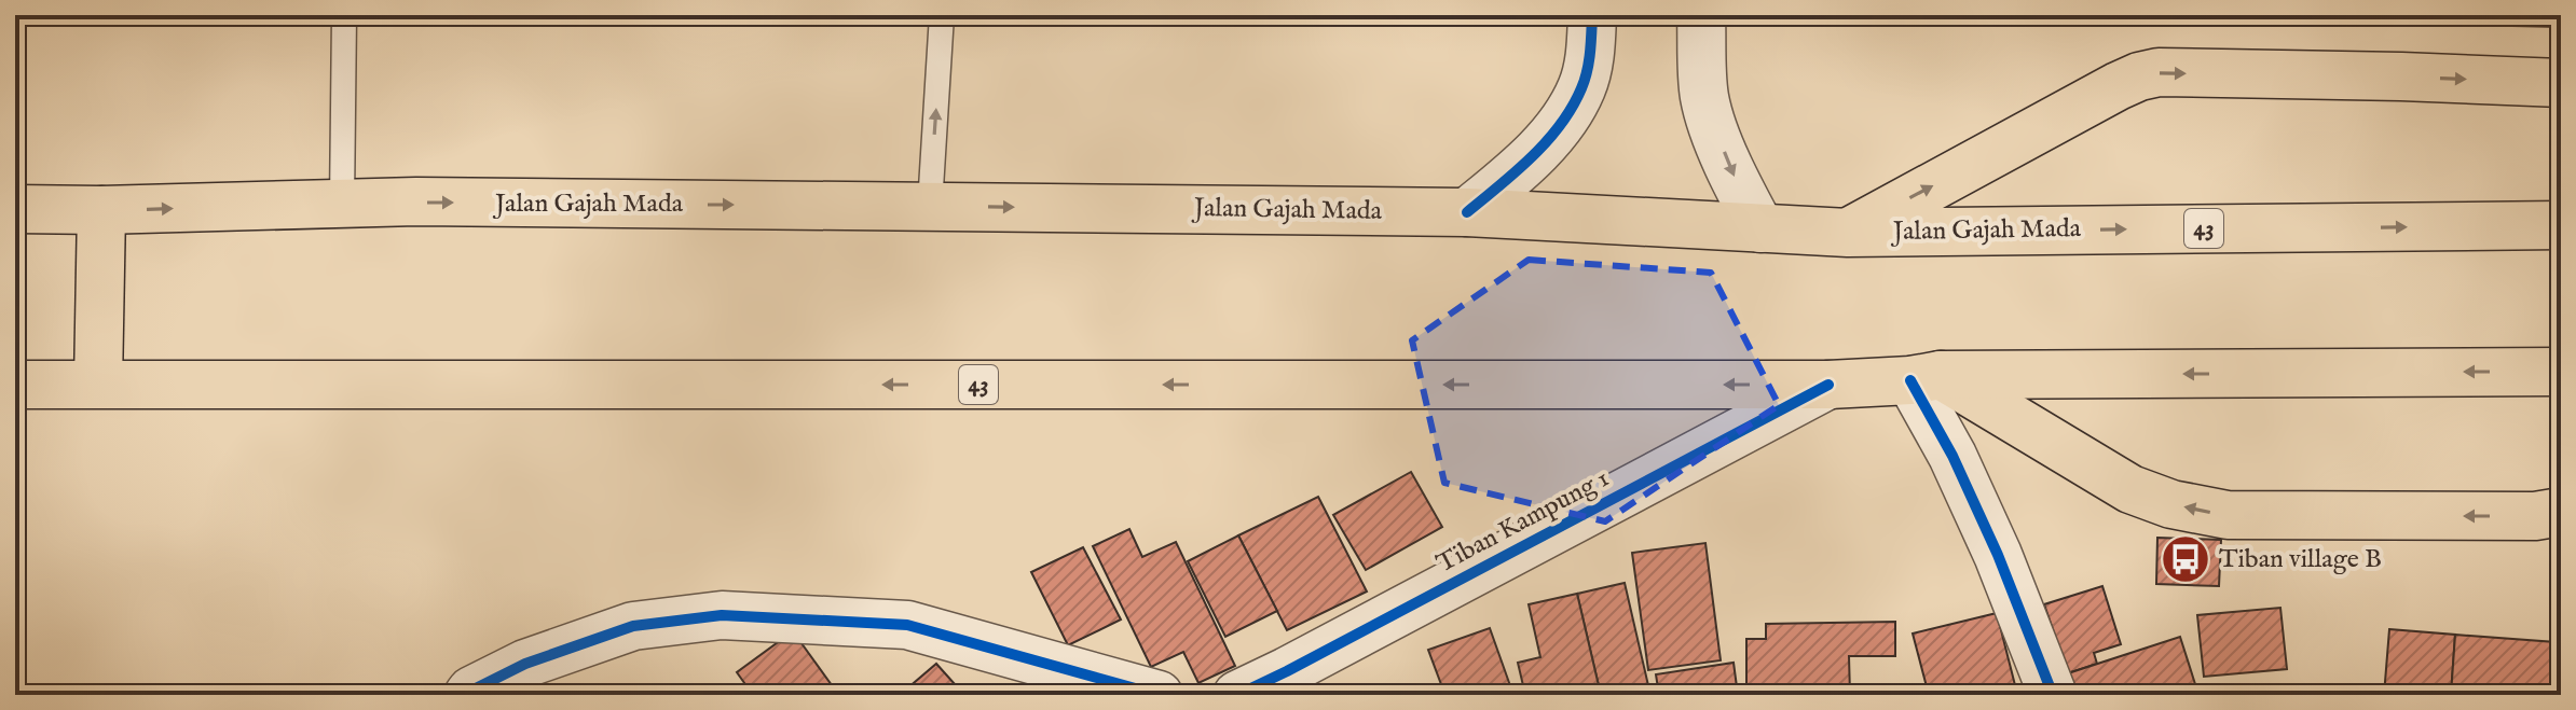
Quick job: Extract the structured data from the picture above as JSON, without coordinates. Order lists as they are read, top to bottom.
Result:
{
  "streets": {
    "highway": ["Jalan Gajah Mada", "43"],
    "street": ["Tiban Kampung 1"]
  },
  "crossings": [
    ["43", "Tiban Kampung 1"]
  ],
  "places": {
    "bus stop": ["Tiban village B"]
  }
}
